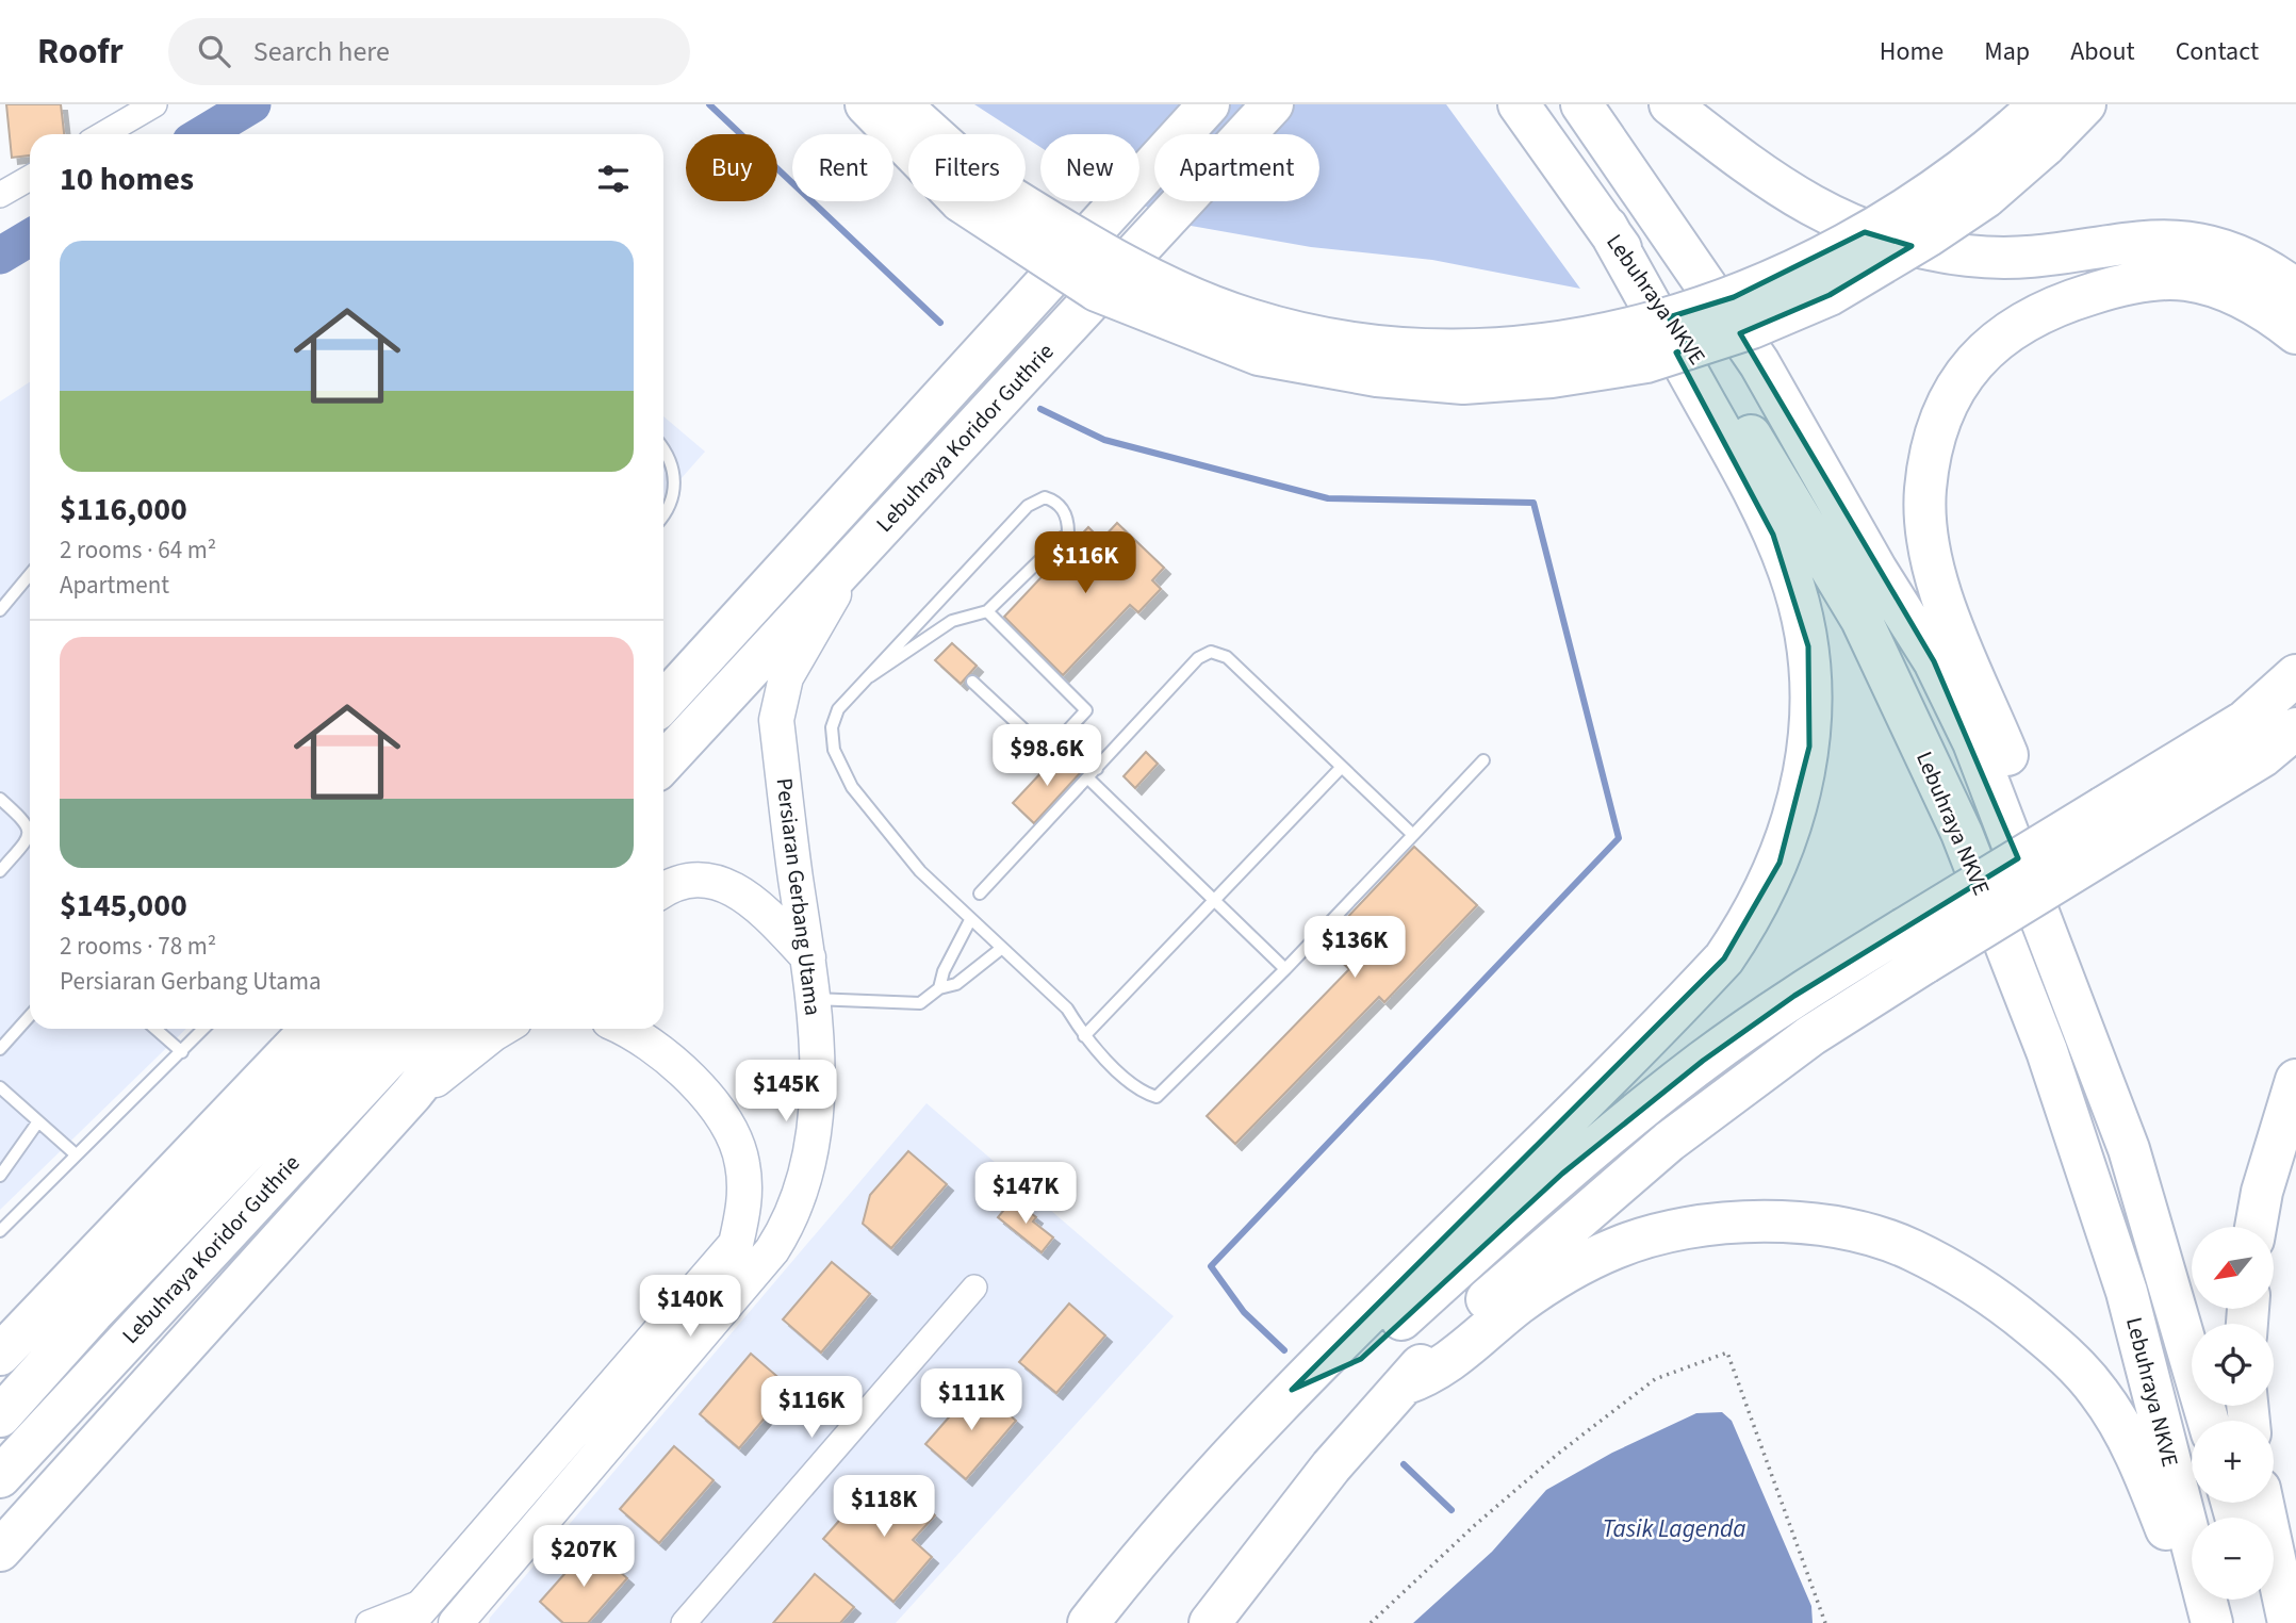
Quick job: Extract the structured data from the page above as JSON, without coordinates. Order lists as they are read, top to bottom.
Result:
{
  "streets": {
    "highway": ["Lebuhraya NKVE", "Lebuhraya Koridor Guthrie"],
    "main road": ["Persiaran Gerbang Utama"]
  },
  "crossings": [
    ["Lebuhraya Koridor Guthrie", "Persiaran Gerbang Utama"]
  ],
  "water": ["Tasik Lagenda"],
  "north": "bottom left",
  "page": {
    "header": "Roofr",
    "search": "Search here",
    "nav": [
      "Home",
      "Map",
      "About",
      "Contact"
    ],
    "chip": [
      "Buy",
      "Rent",
      "Filters",
      "New",
      "Apartment"
    ],
    "heading": "10 homes",
    "list": [
      {
        "name": "$116,000",
        "note": "2 rooms · 64 m² · Apartment"
      },
      {
        "name": "$145,000",
        "note": "2 rooms · 78 m² · Persiaran Gerbang Utama"
      }
    ],
    "price": [
      "$116K",
      "$98.6K",
      "$136K",
      "$145K",
      "$147K",
      "$140K",
      "$111K",
      "$116K",
      "$118K",
      "$207K"
    ],
    "map_buttons": ["+", "−"]
  }
}
